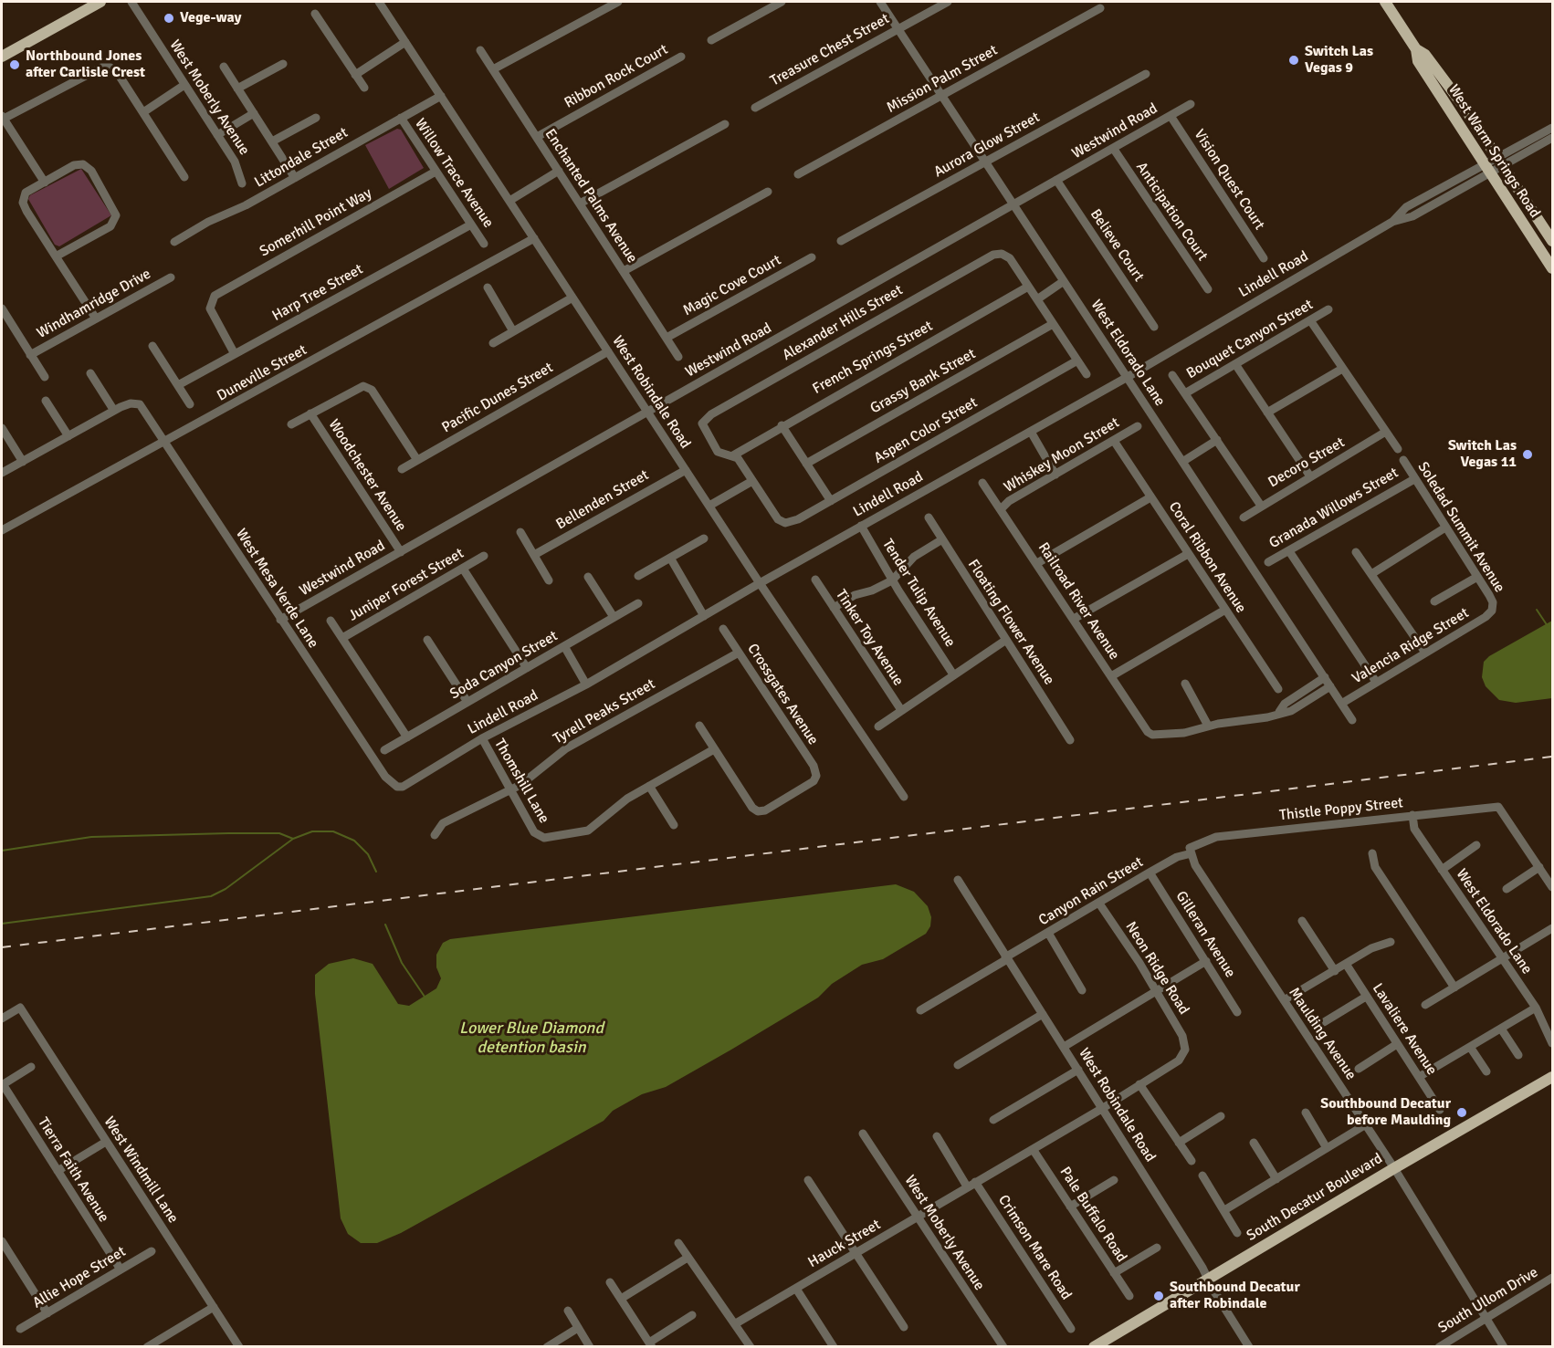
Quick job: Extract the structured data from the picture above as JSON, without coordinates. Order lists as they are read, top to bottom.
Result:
{
  "streets": {
    "main road": ["West Warm Springs Road", "South Decatur Boulevard"],
    "street": [
      "Treasure Chest Street",
      "Ribbon Rock Court",
      "Mission Palm Street",
      "West Moberly Avenue",
      "Westwind Road",
      "Aurora Glow Street",
      "Littondale Street",
      "Willow Trace Avenue",
      "Vision Quest Court",
      "Enchanted Palms Avenue",
      "Anticipation Court",
      "Somerhill Point Way",
      "Believe Court",
      "Lindell Road",
      "Magic Cove Court",
      "Harp Tree Street",
      "Windhamridge Drive",
      "Alexander Hills Street",
      "Bouquet Canyon Street",
      "West Eldorado Lane",
      "French Springs Street",
      "Duneville Street",
      "Grassy Bank Street",
      "West Robindale Road",
      "Pacific Dunes Street",
      "Aspen Color Street",
      "Whiskey Moon Street",
      "Decoro Street",
      "Woodchester Avenue",
      "Bellenden Street",
      "Granada Willows Street",
      "Soledad Summit Avenue",
      "Coral Ribbon Avenue",
      "Juniper Forest Street",
      "West Mesa Verde Lane",
      "Tender Tulip Avenue",
      "Railroad River Avenue",
      "Floating Flower Avenue",
      "Tinker Toy Avenue",
      "Valencia Ridge Street",
      "Soda Canyon Street",
      "Crossgates Avenue",
      "Tyrell Peaks Street",
      "Thomshill Lane",
      "Thistle Poppy Street",
      "Canyon Rain Street",
      "Gilleran Avenue",
      "Neon Ridge Road",
      "Lavaliere Avenue",
      "Maulding Avenue",
      "Tierra Faith Avenue",
      "West Windmill Lane",
      "Pale Buffalo Road",
      "Hauck Street",
      "Crimson Mare Road",
      "Allie Hope Street",
      "South Ullom Drive"
    ]
  },
  "crossings": [
    ["Treasure Chest Street", "West Eldorado Lane"],
    ["Ribbon Rock Court", "Enchanted Palms Avenue"],
    ["Mission Palm Street", "West Eldorado Lane"],
    ["West Moberly Avenue", "Hauck Street"],
    ["Westwind Road", "Vision Quest Court"],
    ["Westwind Road", "Anticipation Court"],
    ["Westwind Road", "Believe Court"],
    ["Westwind Road", "West Eldorado Lane"],
    ["Westwind Road", "West Robindale Road"],
    ["Westwind Road", "Woodchester Avenue"],
    ["Westwind Road", "West Mesa Verde Lane"],
    ["Aurora Glow Street", "West Eldorado Lane"],
    ["West Warm Springs Road", "Lindell Road"],
    ["Littondale Street", "Willow Trace Avenue"],
    ["Littondale Street", "West Robindale Road"],
    ["Willow Trace Avenue", "Somerhill Point Way"],
    ["Willow Trace Avenue", "Harp Tree Street"],
    ["Enchanted Palms Avenue", "Magic Cove Court"],
    ["Somerhill Point Way", "Harp Tree Street"],
    ["Lindell Road", "West Eldorado Lane"],
    ["Lindell Road", "West Robindale Road"],
    ["Lindell Road", "West Mesa Verde Lane"],
    ["Lindell Road", "Tender Tulip Avenue"],
    ["Lindell Road", "Thomshill Lane"],
    ["Alexander Hills Street", "French Springs Street"],
    ["West Eldorado Lane", "Valencia Ridge Street"],
    ["West Eldorado Lane", "Thistle Poppy Street"],
    ["Duneville Street", "West Robindale Road"],
    ["Duneville Street", "West Mesa Verde Lane"],
    ["West Robindale Road", "Pacific Dunes Street"],
    ["West Robindale Road", "Bellenden Street"],
    ["West Robindale Road", "Canyon Rain Street"],
    ["West Robindale Road", "South Decatur Boulevard"],
    ["West Robindale Road", "Hauck Street"],
    ["Whiskey Moon Street", "Coral Ribbon Avenue"],
    ["Whiskey Moon Street", "Railroad River Avenue"],
    ["Granada Willows Street", "Soledad Summit Avenue"],
    ["Soledad Summit Avenue", "Valencia Ridge Street"],
    ["Crossgates Avenue", "Tyrell Peaks Street"],
    ["Tyrell Peaks Street", "Thomshill Lane"],
    ["Thistle Poppy Street", "Canyon Rain Street"],
    ["Thistle Poppy Street", "Maulding Avenue"],
    ["Canyon Rain Street", "Gilleran Avenue"],
    ["Canyon Rain Street", "Neon Ridge Road"],
    ["Canyon Rain Street", "Maulding Avenue"],
    ["Neon Ridge Road", "Hauck Street"],
    ["Maulding Avenue", "South Decatur Boulevard"],
    ["Maulding Avenue", "South Ullom Drive"],
    ["Tierra Faith Avenue", "Allie Hope Street"],
    ["Pale Buffalo Road", "Hauck Street"],
    ["Hauck Street", "Crimson Mare Road"]
  ],
  "water": ["Lower Blue Diamond detention basin"],
  "places": [
    "Vege-way",
    "Switch Las Vegas 9",
    "Northbound Jones after Carlisle Crest",
    "Switch Las Vegas 11",
    "Southbound Decatur before Maulding",
    "Southbound Decatur after Robindale"
  ]
}
